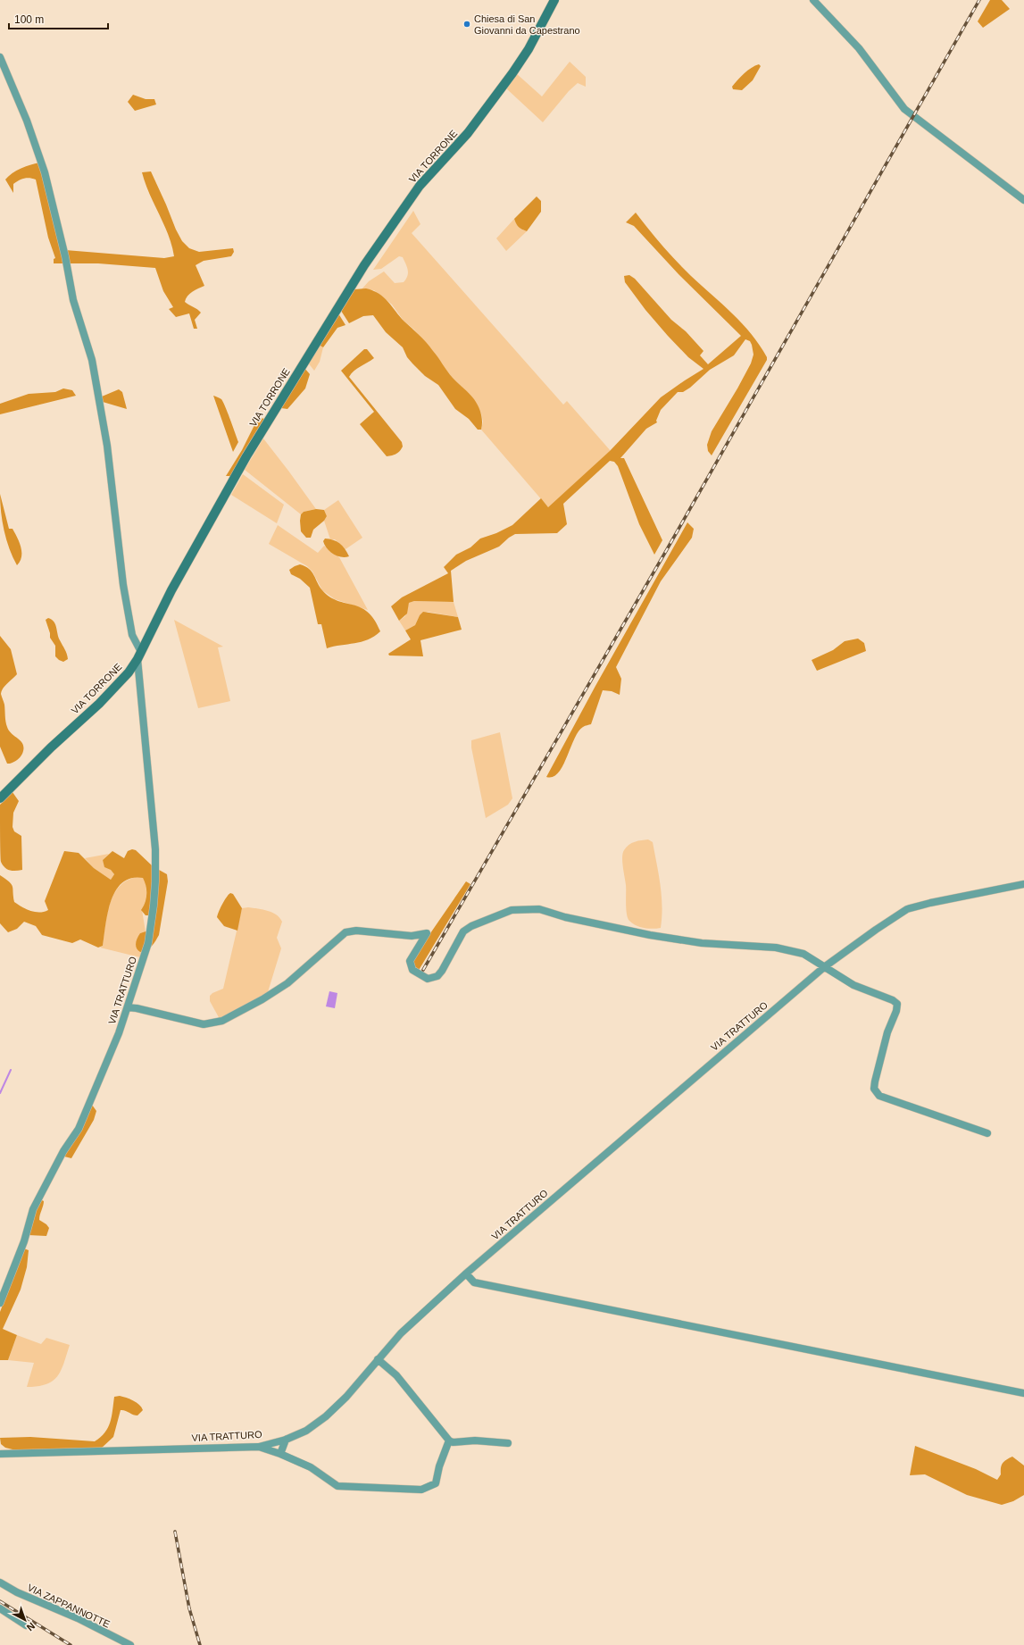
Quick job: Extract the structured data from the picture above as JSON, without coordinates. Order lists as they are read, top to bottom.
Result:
{
  "streets": {
    "main road": ["VIA TORRONE"],
    "street": ["VIA TRATTURO", "VIA ZAPPANNOTTE"]
  },
  "crossings": [
    ["VIA TORRONE", "VIA TRATTURO"]
  ],
  "places": ["Chiesa di San Giovanni da Capestrano"],
  "scale_bar": "100 m",
  "north": "bottom right"
}
